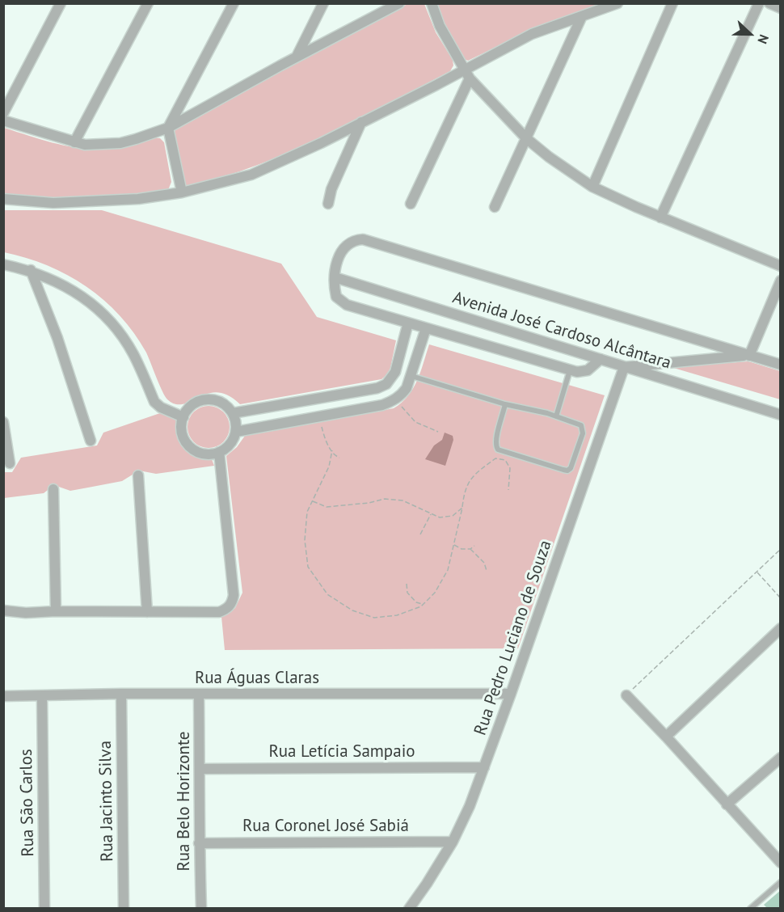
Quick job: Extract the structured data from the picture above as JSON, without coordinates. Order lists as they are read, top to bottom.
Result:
{
  "streets": {
    "street": [
      "Avenida José Cardoso Alcântara",
      "Rua Pedro Luciano de Souza",
      "Rua Águas Claras",
      "Rua Letícia Sampaio",
      "Rua Jacinto Silva",
      "Rua Belo Horizonte",
      "Rua São Carlos",
      "Rua Coronel José Sabiá"
    ]
  },
  "crossings": [
    ["Avenida José Cardoso Alcântara", "Rua Pedro Luciano de Souza"],
    ["Rua Pedro Luciano de Souza", "Rua Águas Claras"],
    ["Rua Pedro Luciano de Souza", "Rua Letícia Sampaio"],
    ["Rua Pedro Luciano de Souza", "Rua Coronel José Sabiá"],
    ["Rua Águas Claras", "Rua Jacinto Silva"],
    ["Rua Águas Claras", "Rua Belo Horizonte"],
    ["Rua Águas Claras", "Rua São Carlos"],
    ["Rua Letícia Sampaio", "Rua Belo Horizonte"],
    ["Rua Belo Horizonte", "Rua Coronel José Sabiá"]
  ],
  "north": "right"
}
